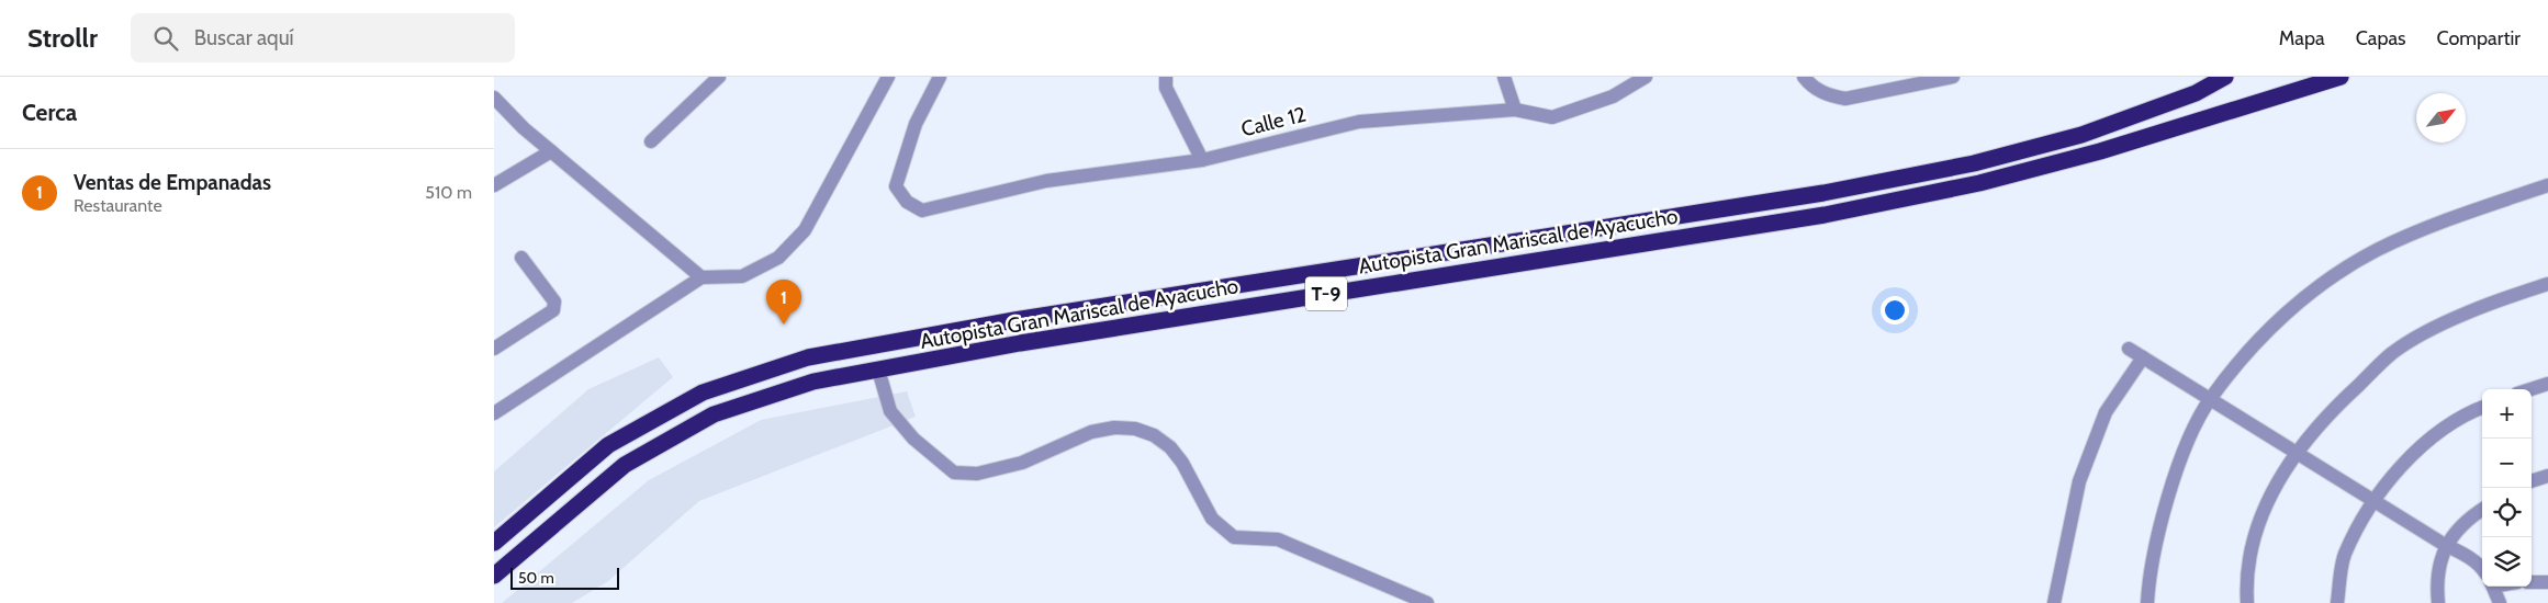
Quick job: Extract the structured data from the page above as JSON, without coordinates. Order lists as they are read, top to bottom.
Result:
{
  "streets": {
    "highway": ["Autopista Gran Mariscal de Ayacucho", "T-9"],
    "street": ["Calle 12"]
  },
  "scale_bar": "50 m",
  "north": "top right",
  "page": {
    "header": "Strollr",
    "search": "Buscar aquí",
    "nav": ["Mapa", "Capas", "Compartir"],
    "heading": "Cerca",
    "list": [
      {
        "mark": "1",
        "name": "Ventas de Empanadas",
        "note": "Restaurante",
        "value": "510 m"
      }
    ],
    "pins": "1",
    "map_buttons": ["+", "−"],
    "scale": "50 m"
  }
}
